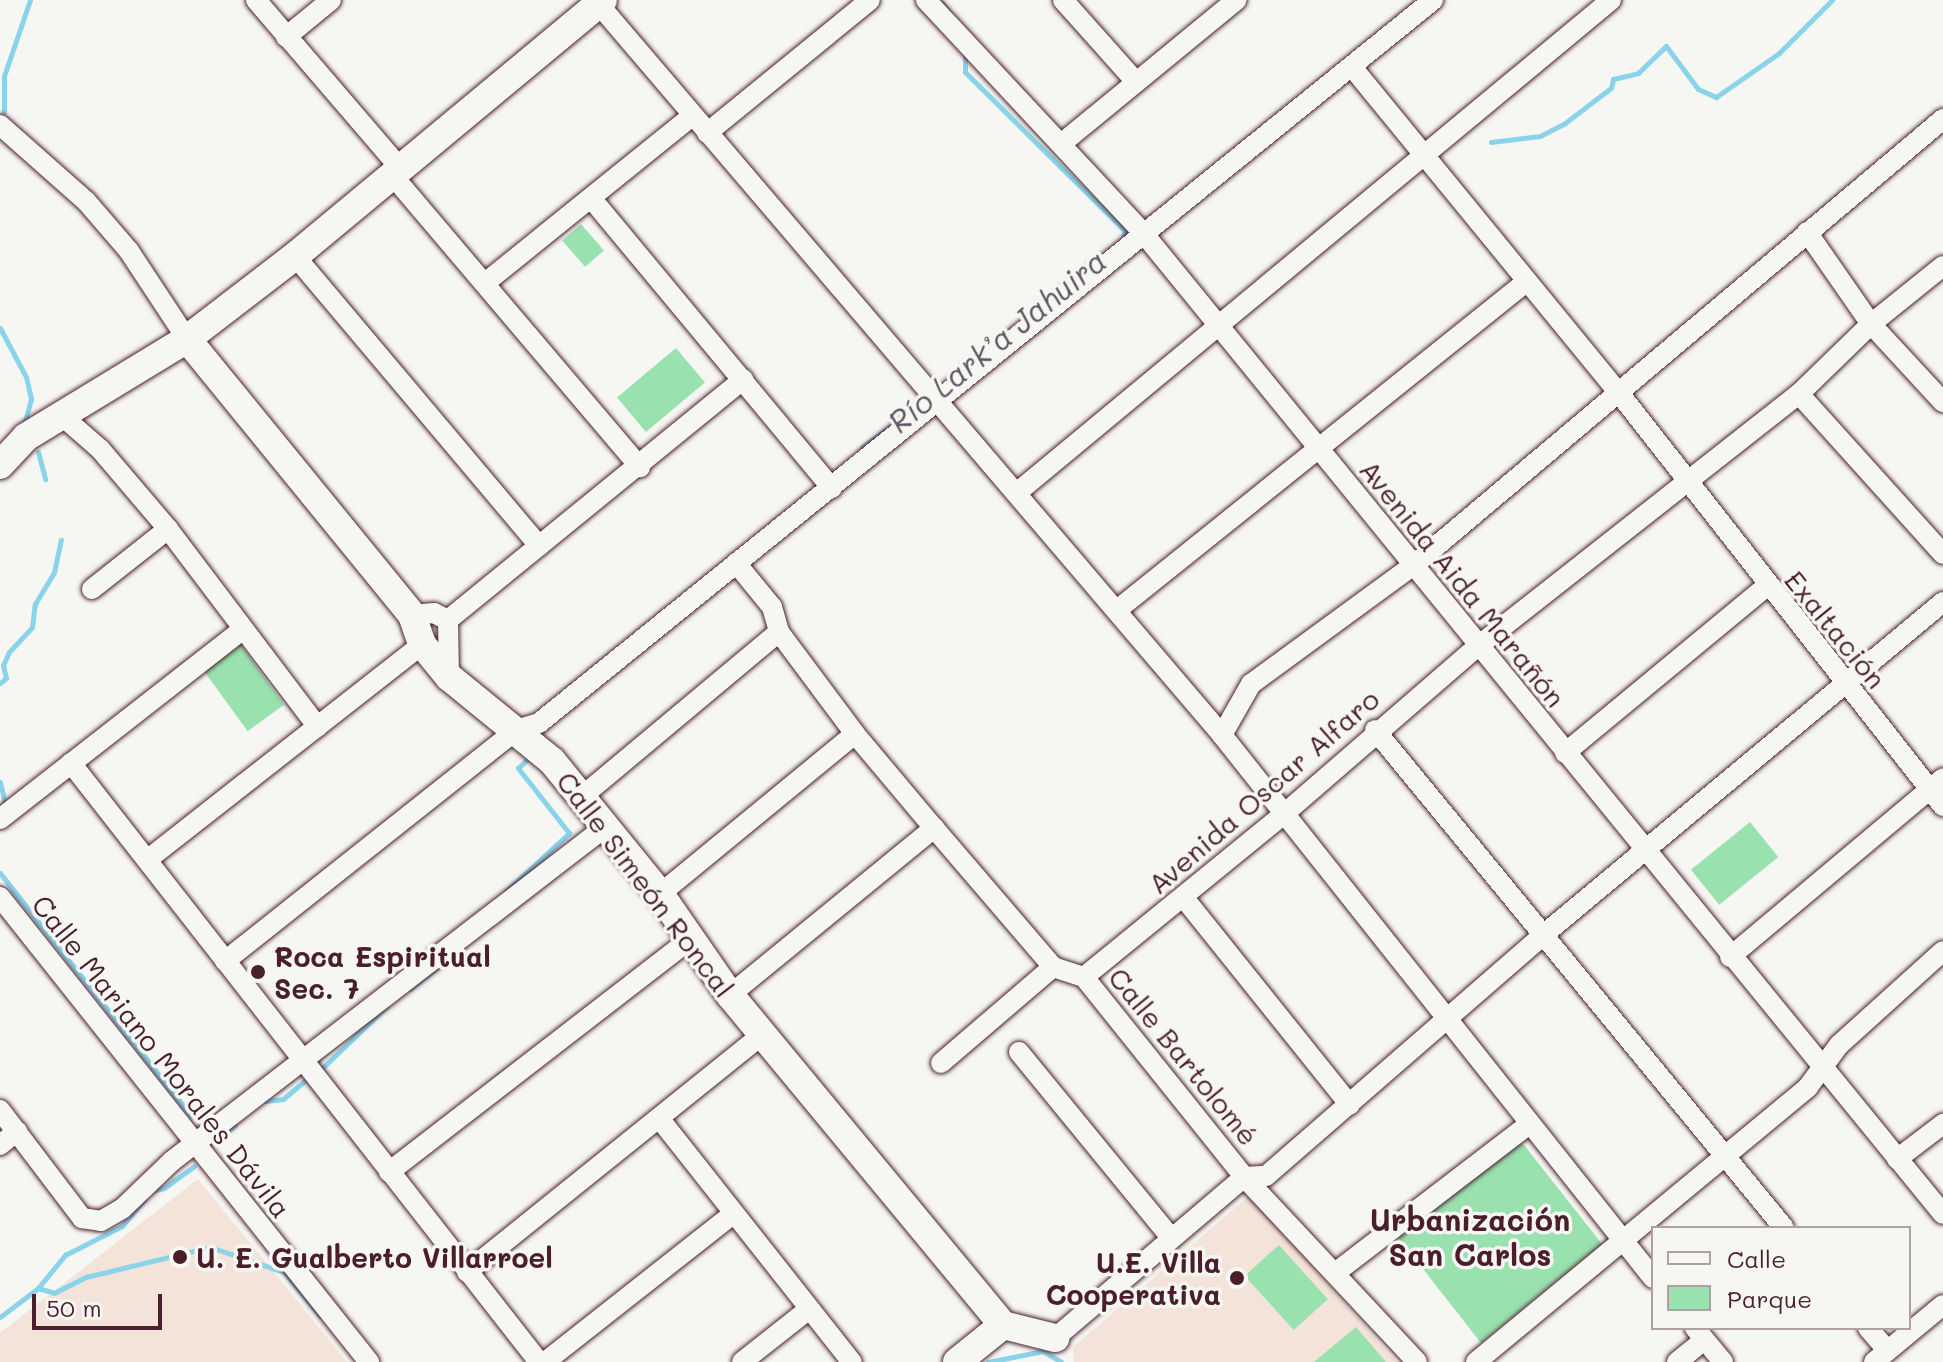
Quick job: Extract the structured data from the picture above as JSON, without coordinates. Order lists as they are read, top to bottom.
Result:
{
  "streets": {
    "street": [
      "Avenida Aida Marañón",
      "Exaltación",
      "Avenida Oscar Alfaro",
      "Calle Simeón Roncal",
      "Calle Mariano Morales Dávila",
      "Calle Bartolomé"
    ]
  },
  "crossings": [
    ["Avenida Aida Marañón", "Avenida Oscar Alfaro"],
    ["Exaltación", "Avenida Oscar Alfaro"],
    ["Avenida Oscar Alfaro", "Calle Bartolomé"]
  ],
  "districts": ["Urbanización San Carlos"],
  "water": ["Río Lark’a Jahuira"],
  "places": ["Roca Espiritual Sec. 7", "U. E. Gualberto Villarroel", "U.E. Villa Cooperativa"],
  "legend": ["Calle", "Parque"],
  "scale_bar": "50 m"
}
